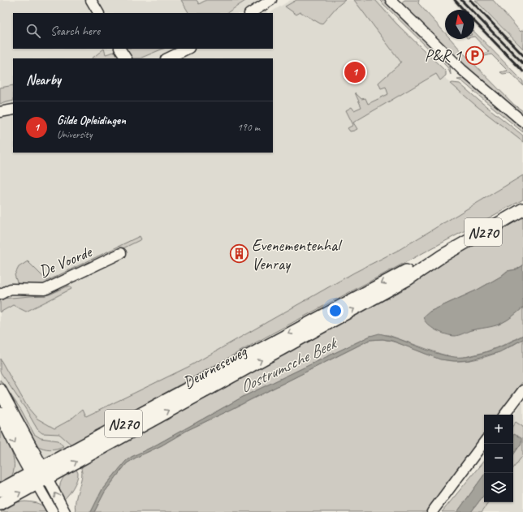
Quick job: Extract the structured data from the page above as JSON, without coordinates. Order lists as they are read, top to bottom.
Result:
{
  "streets": {
    "main road": ["N270", "Deurneseweg"],
    "street": ["De Voorde"]
  },
  "water": ["Oostrumsche Beek"],
  "places": {
    "parking": ["P&R 1"],
    "building": ["Evenementenhal Venray"]
  },
  "north": "top",
  "page": {
    "search": "Search here",
    "heading": "Nearby",
    "pins": "1",
    "list": [
      {
        "mark": "1",
        "name": "Gilde Opleidingen",
        "note": "University",
        "value": "190 m"
      }
    ],
    "map_buttons": ["+", "−"]
  }
}
